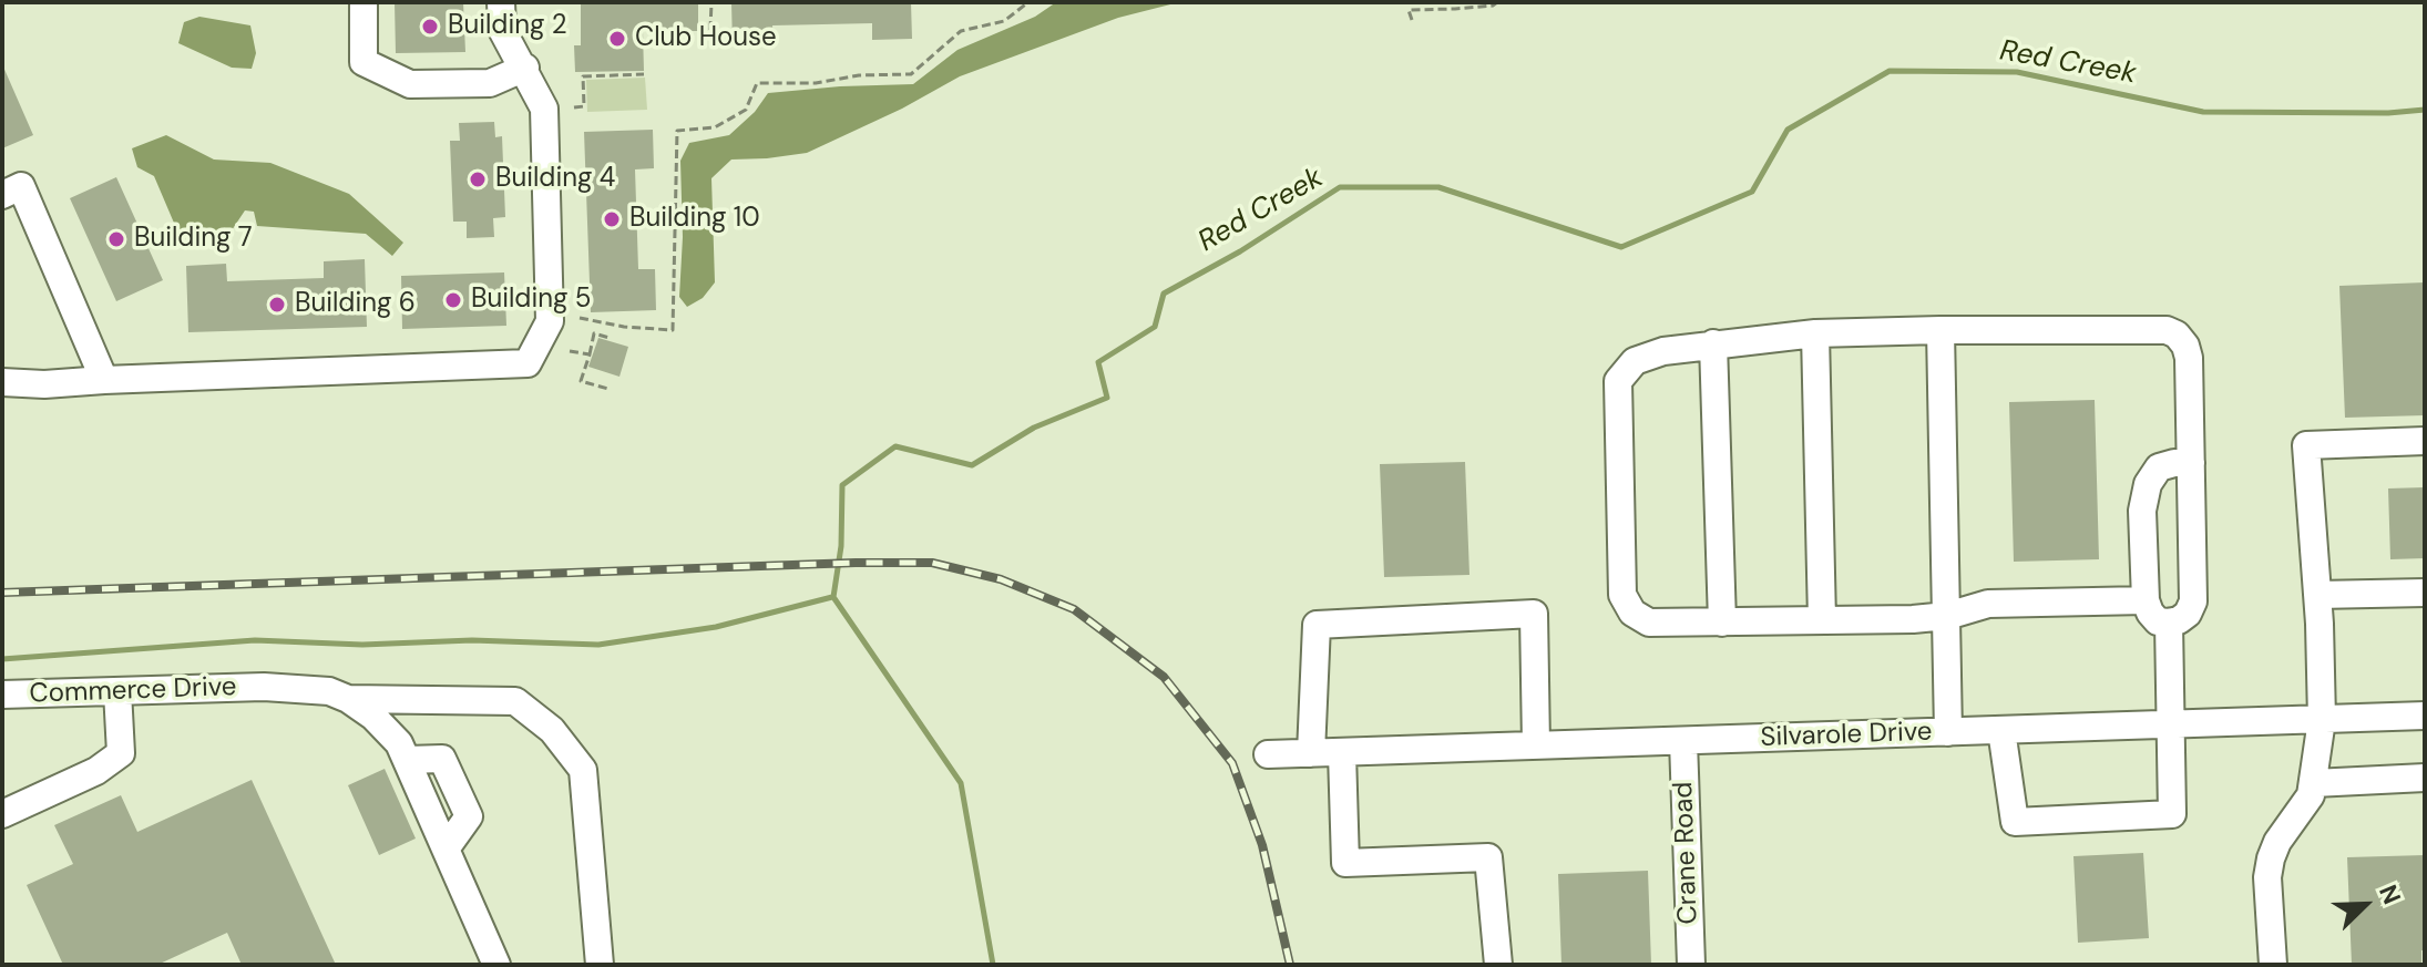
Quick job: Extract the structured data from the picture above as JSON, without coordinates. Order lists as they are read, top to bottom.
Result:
{
  "streets": {
    "street": ["Commerce Drive", "Silvarole Drive", "Crane Road"]
  },
  "crossings": [
    ["Silvarole Drive", "Crane Road"]
  ],
  "water": ["Red Creek"],
  "places": [
    "Building 2",
    "Club House",
    "Building 4",
    "Building 10",
    "Building 7",
    "Building 5",
    "Building 6"
  ],
  "north": "top right"
}
